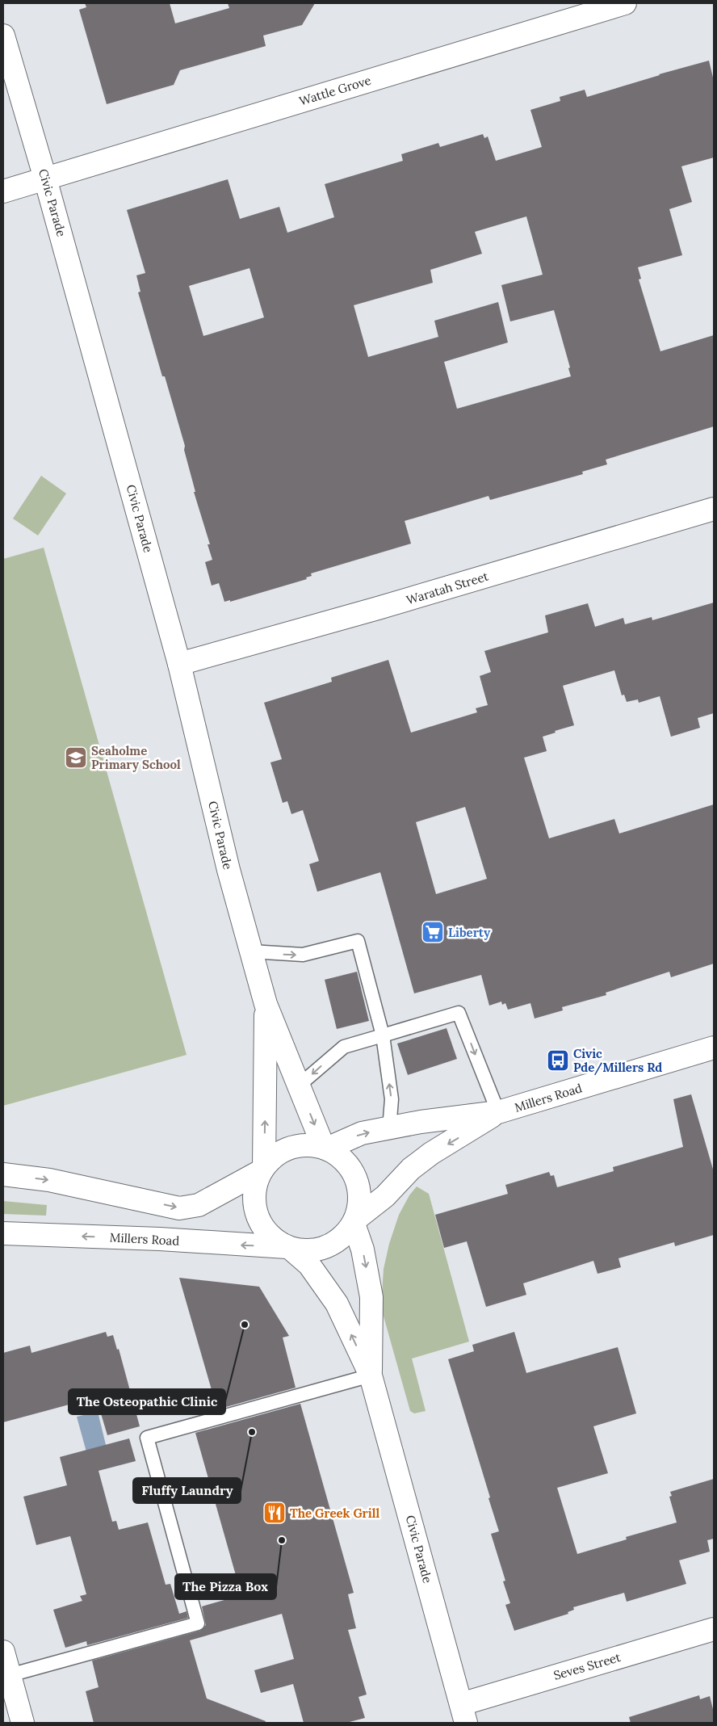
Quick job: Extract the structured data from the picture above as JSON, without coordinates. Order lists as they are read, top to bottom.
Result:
{
  "streets": {
    "street": [
      "Wattle Grove",
      "Civic Parade",
      "Waratah Street",
      "Millers Road",
      "Seves Street"
    ]
  },
  "crossings": [
    ["Wattle Grove", "Civic Parade"],
    ["Civic Parade", "Waratah Street"],
    ["Civic Parade", "Millers Road"],
    ["Civic Parade", "Seves Street"]
  ],
  "places": {
    "school or university": ["Seaholme Primary School"],
    "supermarket": ["Liberty"],
    "bus stop": ["Civic Pde/Millers Rd"],
    "other": ["The Osteopathic Clinic", "Fluffy Laundry", "The Pizza Box"],
    "restaurant": ["The Greek Grill"]
  }
}
